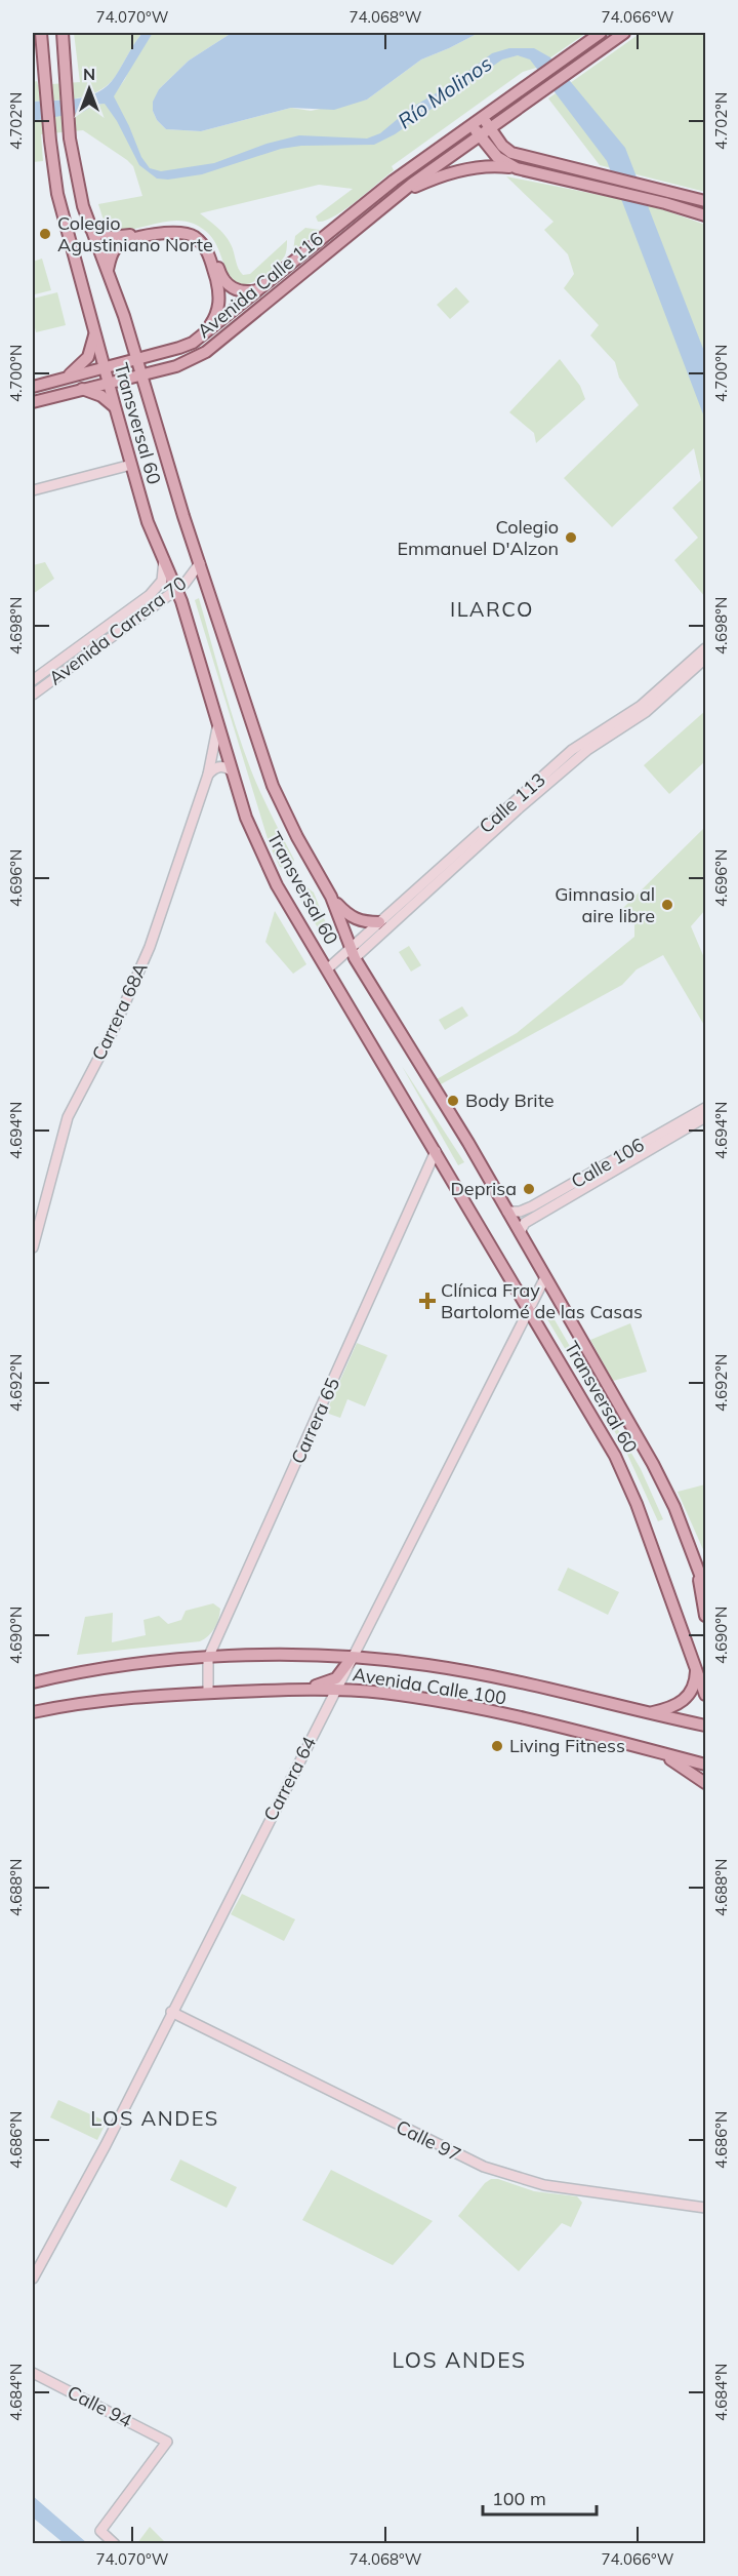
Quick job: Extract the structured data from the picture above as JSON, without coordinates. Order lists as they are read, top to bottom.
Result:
{
  "streets": {
    "main road": ["Avenida Calle 116", "Transversal 60", "Avenida Calle 100"],
    "street": [
      "Avenida Carrera 70",
      "Calle 113",
      "Carrera 68A",
      "Calle 106",
      "Carrera 65",
      "Carrera 64",
      "Calle 97",
      "Calle 94"
    ]
  },
  "crossings": [
    ["Avenida Calle 116", "Transversal 60"],
    ["Transversal 60", "Avenida Carrera 70"],
    ["Transversal 60", "Calle 113"],
    ["Transversal 60", "Carrera 68A"],
    ["Transversal 60", "Calle 106"],
    ["Transversal 60", "Carrera 65"],
    ["Transversal 60", "Carrera 64"],
    ["Carrera 65", "Avenida Calle 100"],
    ["Avenida Calle 100", "Carrera 64"],
    ["Carrera 64", "Calle 97"]
  ],
  "districts": ["ILARCO", "LOS ANDES", "LOS ANDES"],
  "water": ["Río Molinos"],
  "places": {
    "other": [
      "Colegio Agustiniano Norte",
      "Colegio Emmanuel D'Alzon",
      "Gimnasio al aire libre",
      "Body Brite",
      "Deprisa",
      "Living Fitness"
    ],
    "health": ["Clínica Fray Bartolomé de las Casas"]
  },
  "scale_bar": "100 m",
  "north": "top",
  "coordinates": [
    "74.070°W",
    "74.068°W",
    "74.066°W",
    "4.702°N",
    "4.700°N",
    "4.698°N",
    "4.696°N",
    "4.694°N",
    "4.692°N",
    "4.690°N",
    "4.688°N",
    "4.686°N",
    "4.684°N"
  ]
}
